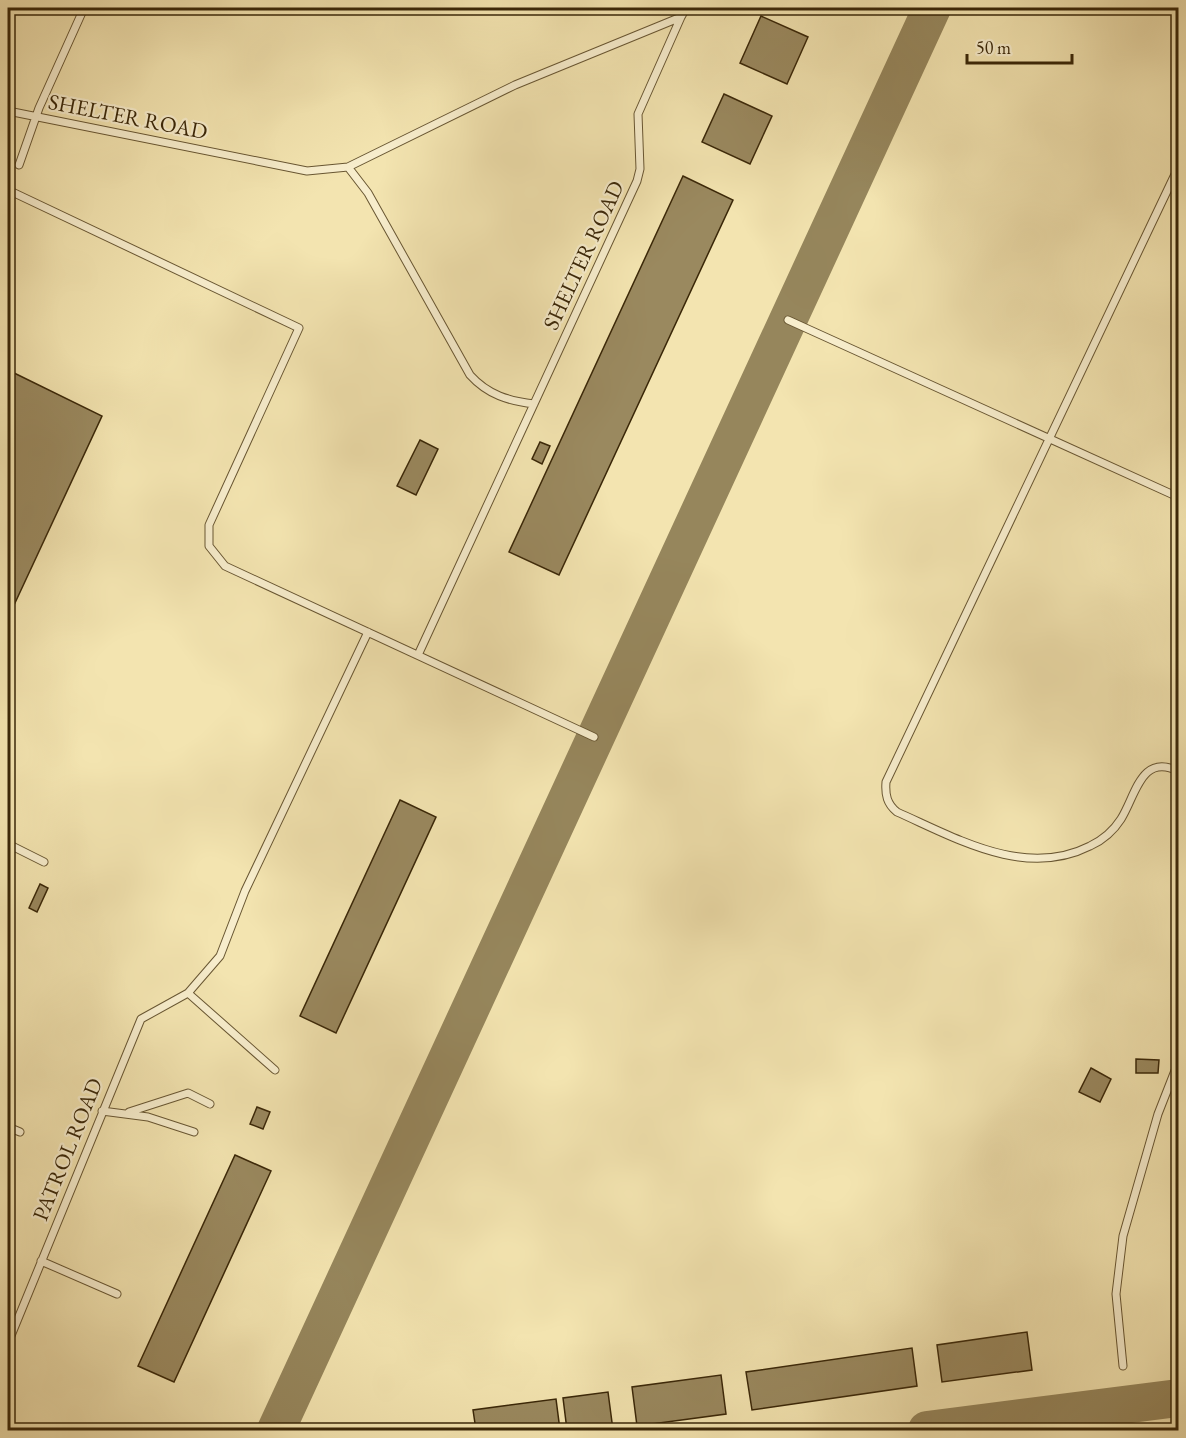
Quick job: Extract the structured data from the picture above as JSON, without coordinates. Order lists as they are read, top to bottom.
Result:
{
  "streets": {
    "lane": ["SHELTER ROAD", "PATROL ROAD"]
  },
  "scale_bar": "50 m"
}
